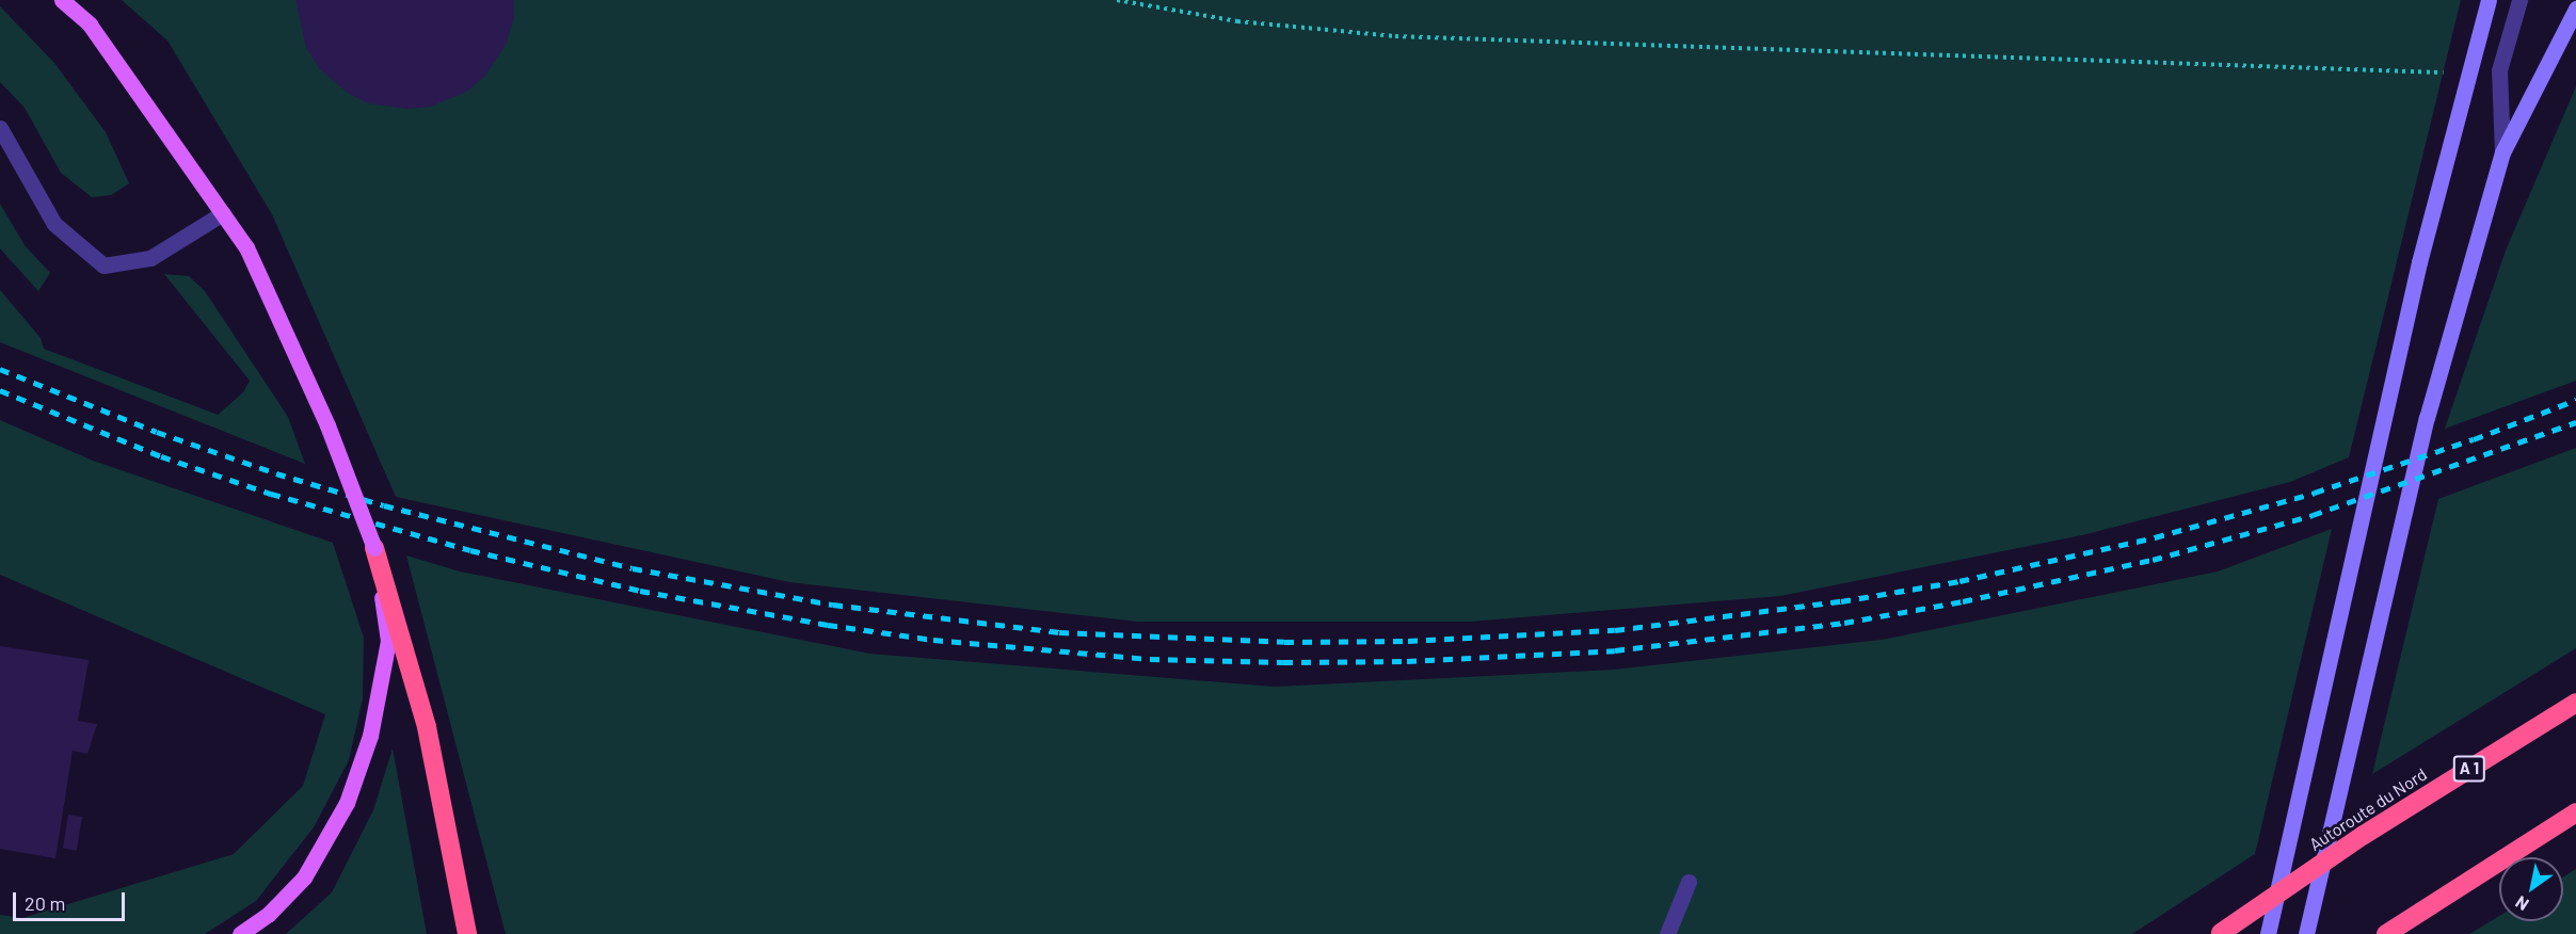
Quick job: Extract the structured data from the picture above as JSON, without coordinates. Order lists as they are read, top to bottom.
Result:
{
  "streets": {
    "highway": ["A 1", "Autoroute du Nord"]
  },
  "scale_bar": "20 m",
  "north": "bottom left"
}
